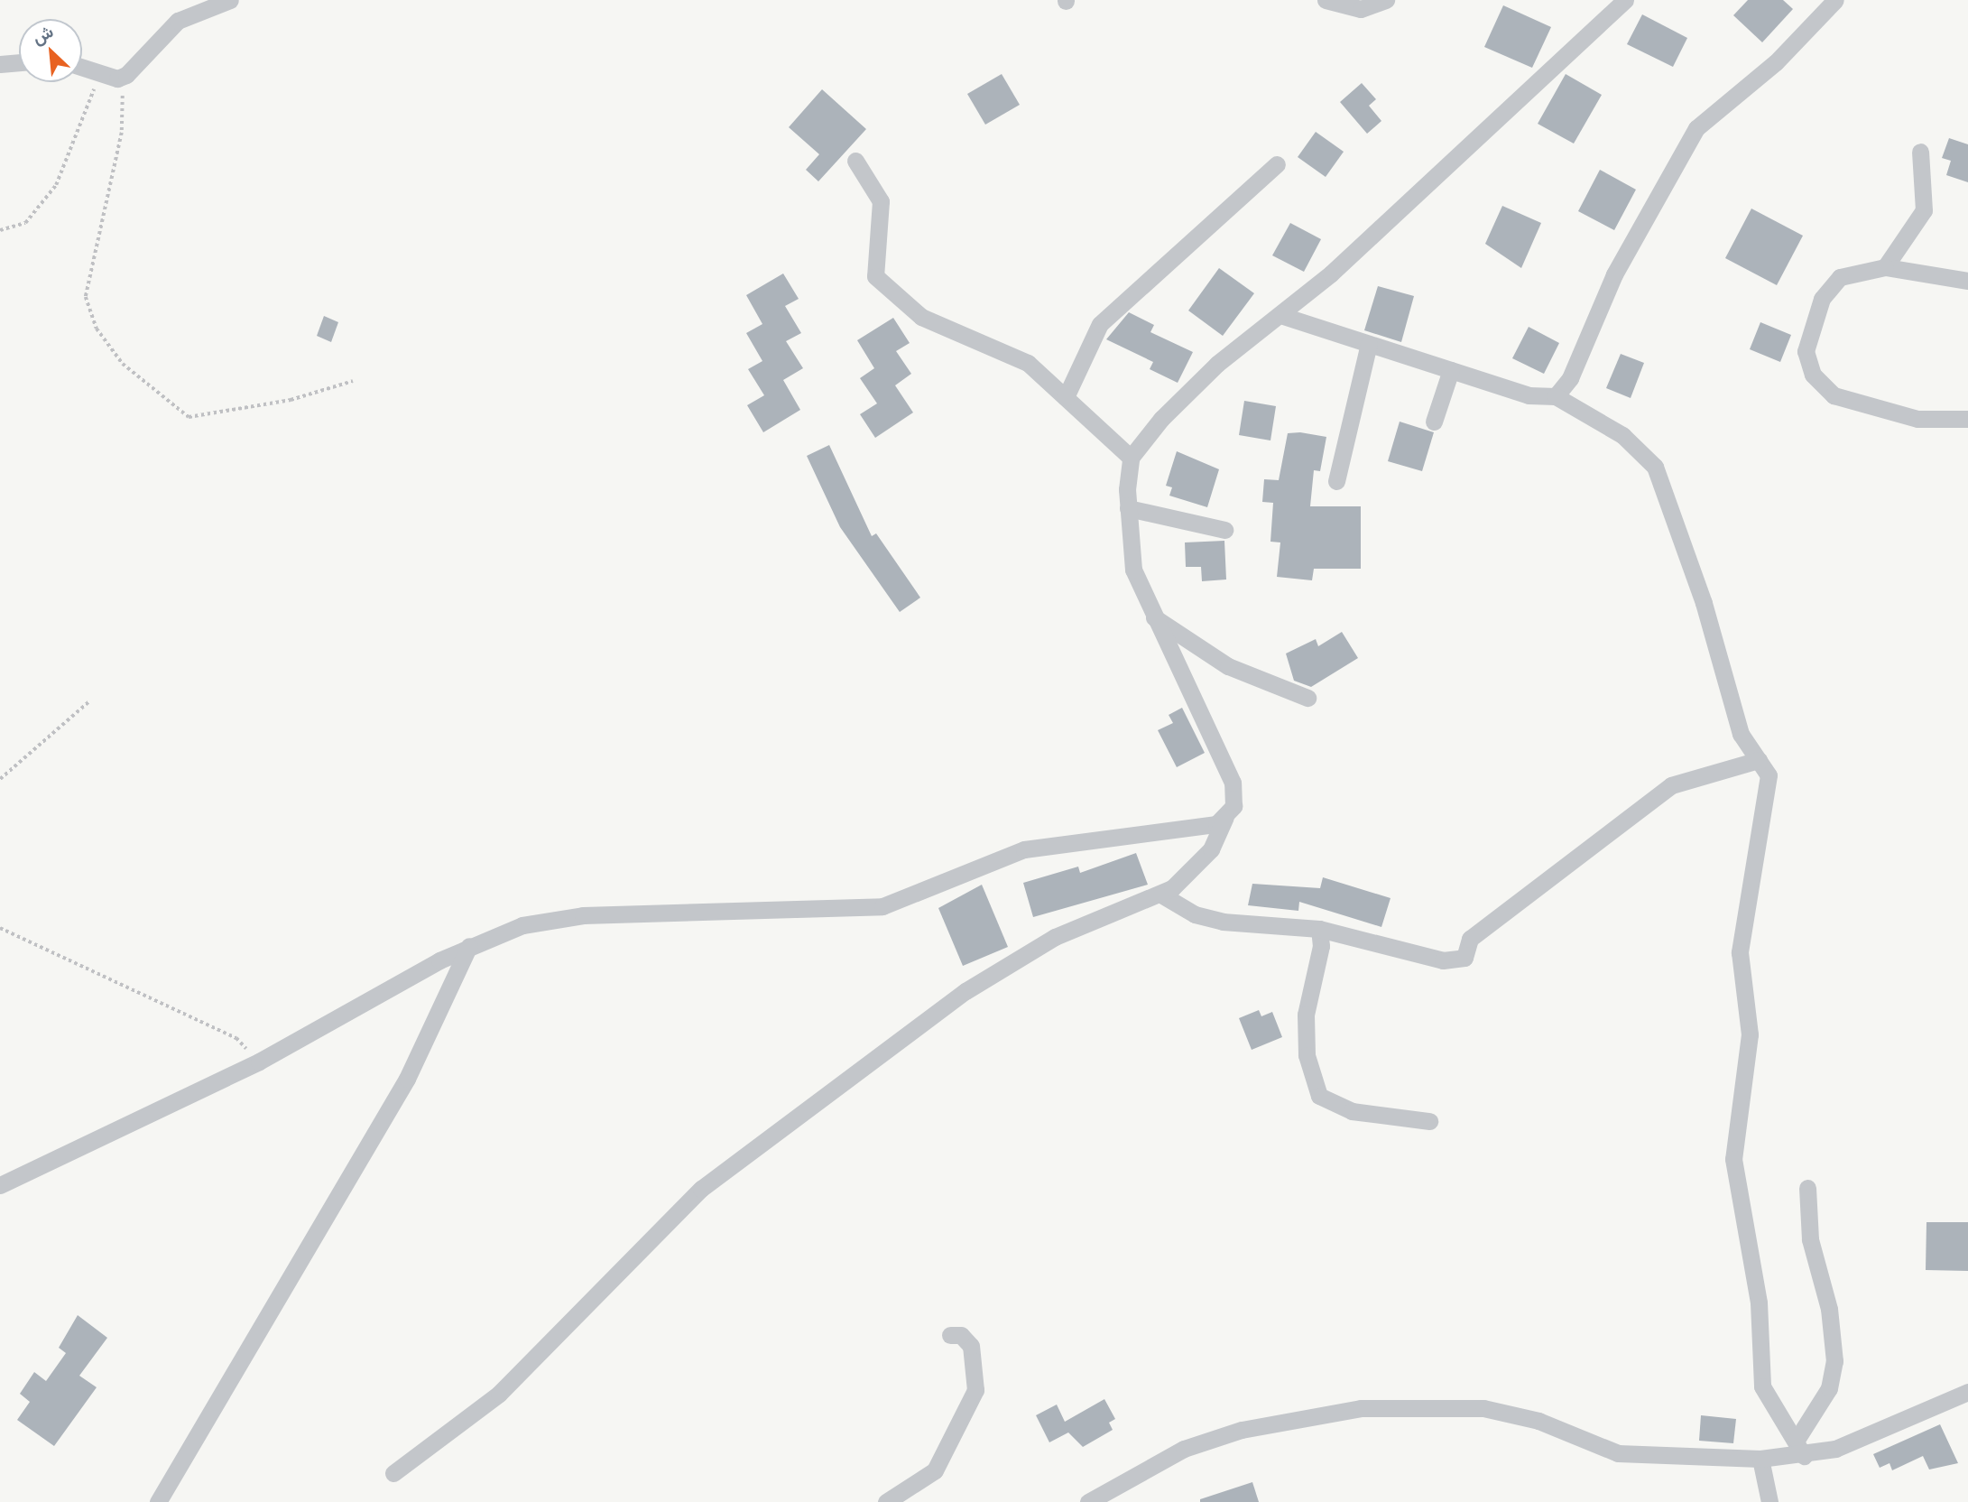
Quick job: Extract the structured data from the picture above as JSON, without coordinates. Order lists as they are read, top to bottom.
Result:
{
  "north": "top left"
}
